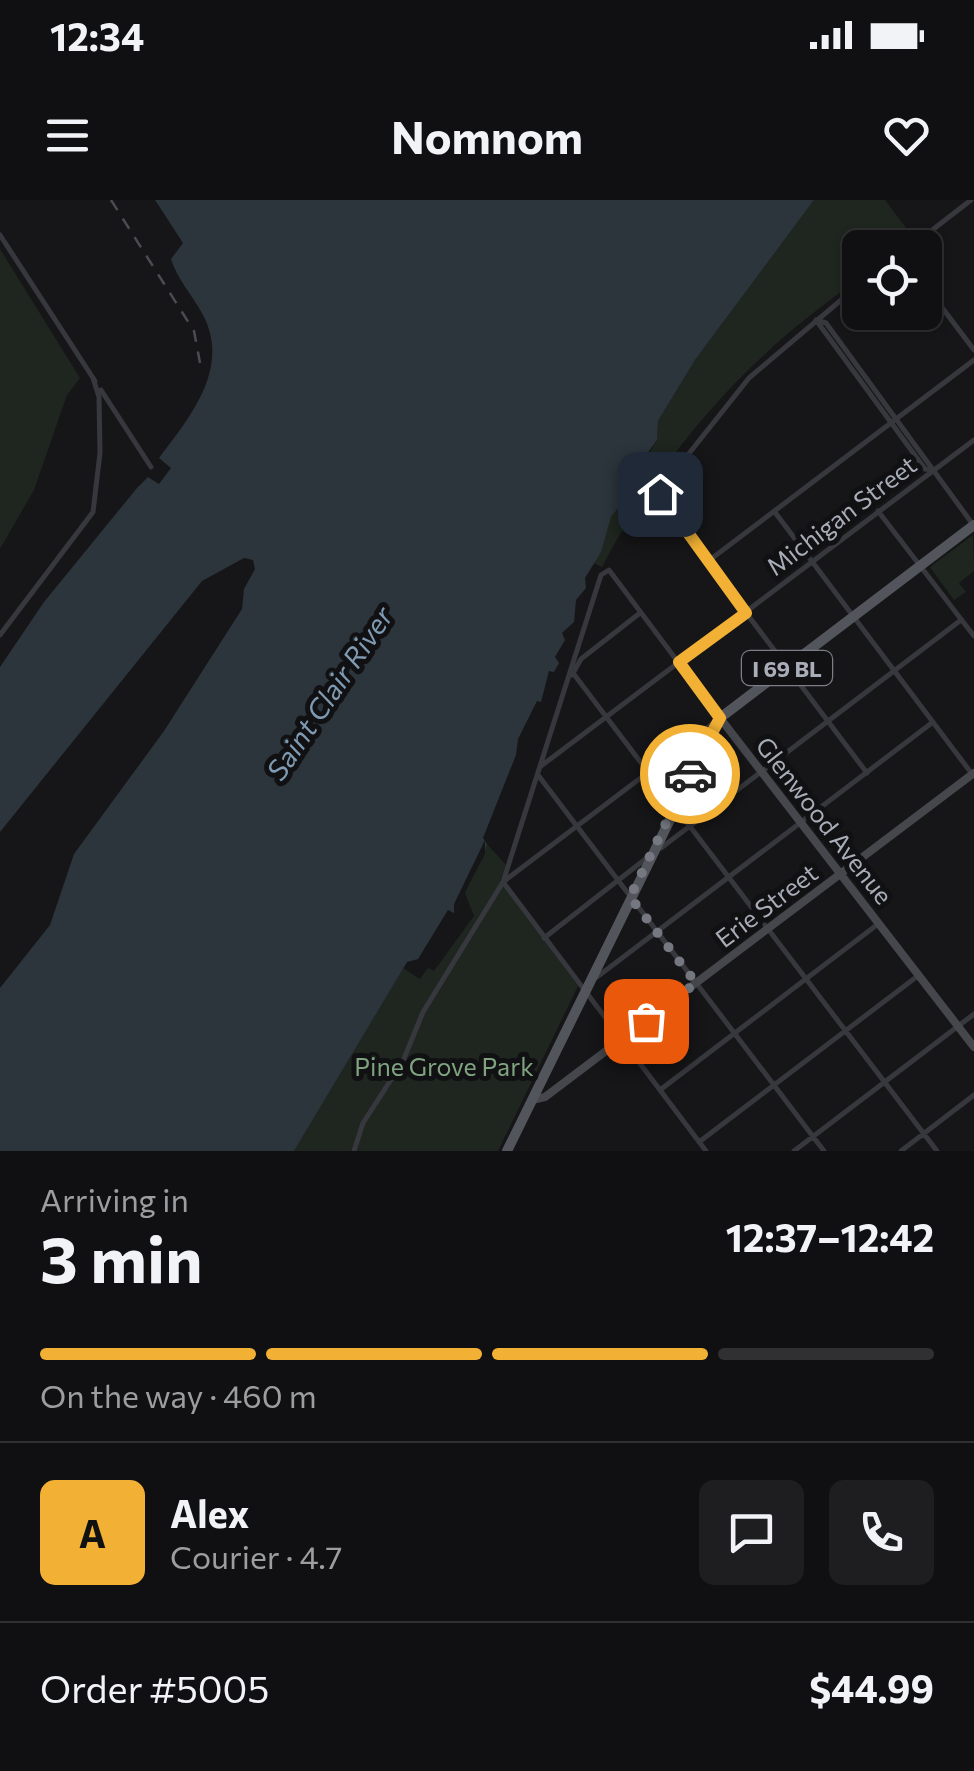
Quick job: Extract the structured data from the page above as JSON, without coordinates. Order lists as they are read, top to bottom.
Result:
{
  "streets": {
    "main road": ["I 69 BL"],
    "street": ["Michigan Street", "Glenwood Avenue", "Erie Street"]
  },
  "crossings": [
    ["Michigan Street", "Glenwood Avenue"],
    ["I 69 BL", "Glenwood Avenue"],
    ["I 69 BL", "Erie Street"],
    ["Glenwood Avenue", "Erie Street"]
  ],
  "water": ["Saint Clair River"],
  "parks": ["Pine Grove Park"],
  "page": {
    "status": "12:34",
    "header": "Nomnom",
    "heading": ["3 min", "Arriving in", "12:37–12:42"],
    "panel": [
      "Alex",
      "Courier · 4.7",
      "Order #5005",
      "$44.99"
    ],
    "bar": "On the way · 460 m",
    "round": "A"
  }
}
